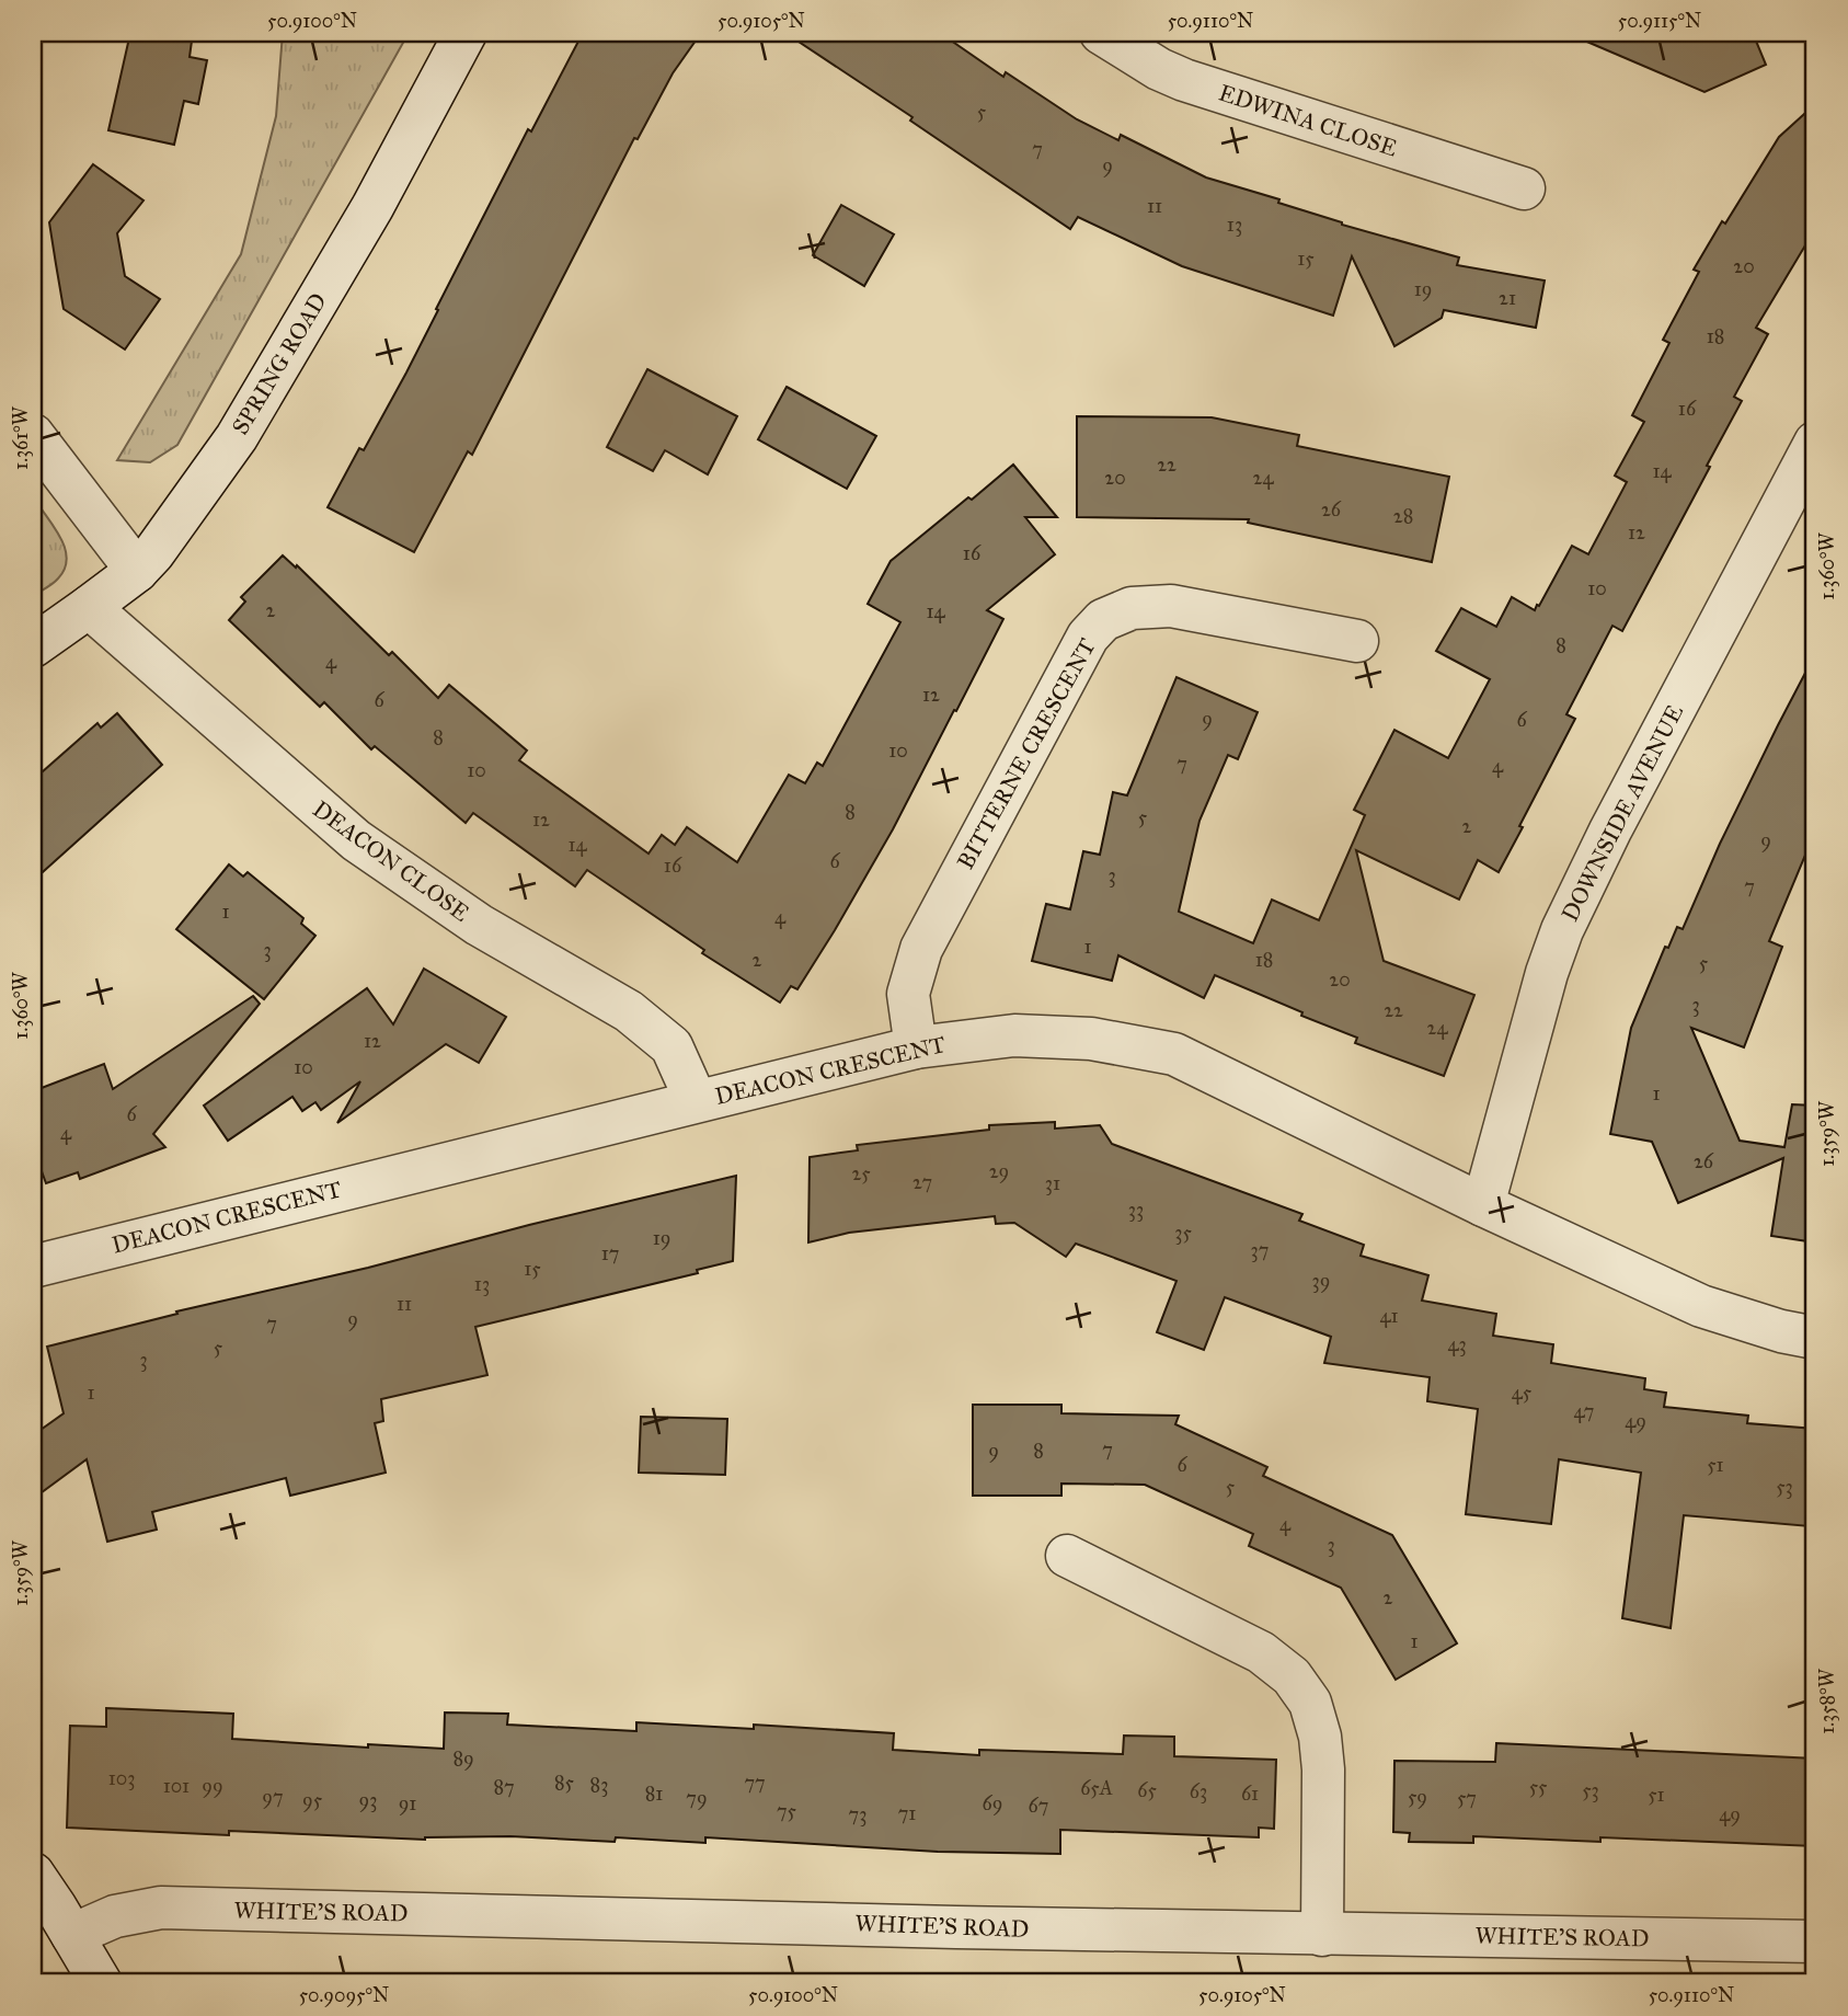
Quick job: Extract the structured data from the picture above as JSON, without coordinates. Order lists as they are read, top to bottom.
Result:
{
  "streets": {
    "street": [
      "EDWINA CLOSE",
      "SPRING ROAD",
      "BITTERNE CRESCENT",
      "DOWNSIDE AVENUE",
      "DEACON CLOSE",
      "DEACON CRESCENT",
      "WHITE'S ROAD"
    ]
  },
  "crossings": [
    ["SPRING ROAD", "DEACON CLOSE"],
    ["BITTERNE CRESCENT", "DEACON CRESCENT"],
    ["DOWNSIDE AVENUE", "DEACON CRESCENT"],
    ["DEACON CLOSE", "DEACON CRESCENT"]
  ],
  "house_numbers": [
    "5",
    "7",
    "9",
    "11",
    "13",
    "15",
    "20",
    "19",
    "21",
    "18",
    "16",
    "22",
    "14",
    "20",
    "24",
    "26",
    "28",
    "12",
    "16",
    "10",
    "2",
    "14",
    "8",
    "4",
    "12",
    "6",
    "9",
    "6",
    "8",
    "10",
    "7",
    "4",
    "10",
    "8",
    "5",
    "12",
    "2",
    "9",
    "14",
    "6",
    "16",
    "3",
    "7",
    "1",
    "4",
    "1",
    "3",
    "2",
    "18",
    "5",
    "20",
    "3",
    "22",
    "24",
    "12",
    "10",
    "1",
    "6",
    "4",
    "26",
    "29",
    "25",
    "27",
    "31",
    "33",
    "35",
    "19",
    "37",
    "17",
    "15",
    "39",
    "13",
    "11",
    "41",
    "9",
    "7",
    "43",
    "5",
    "3",
    "1",
    "45",
    "47",
    "49",
    "7",
    "9",
    "8",
    "6",
    "51",
    "5",
    "53",
    "4",
    "3",
    "2",
    "1",
    "89",
    "103",
    "85",
    "77",
    "83",
    "101",
    "99",
    "87",
    "55",
    "65A",
    "65",
    "53",
    "63",
    "81",
    "61",
    "51",
    "97",
    "59",
    "79",
    "57",
    "95",
    "93",
    "91",
    "69",
    "67",
    "75",
    "71",
    "73",
    "49"
  ],
  "coordinates": [
    "50.9100°N",
    "50.9105°N",
    "50.9110°N",
    "50.9115°N",
    "1.361°W",
    "1.360°W",
    "1.359°W",
    "1.358°W",
    "50.9095°N"
  ]
}
